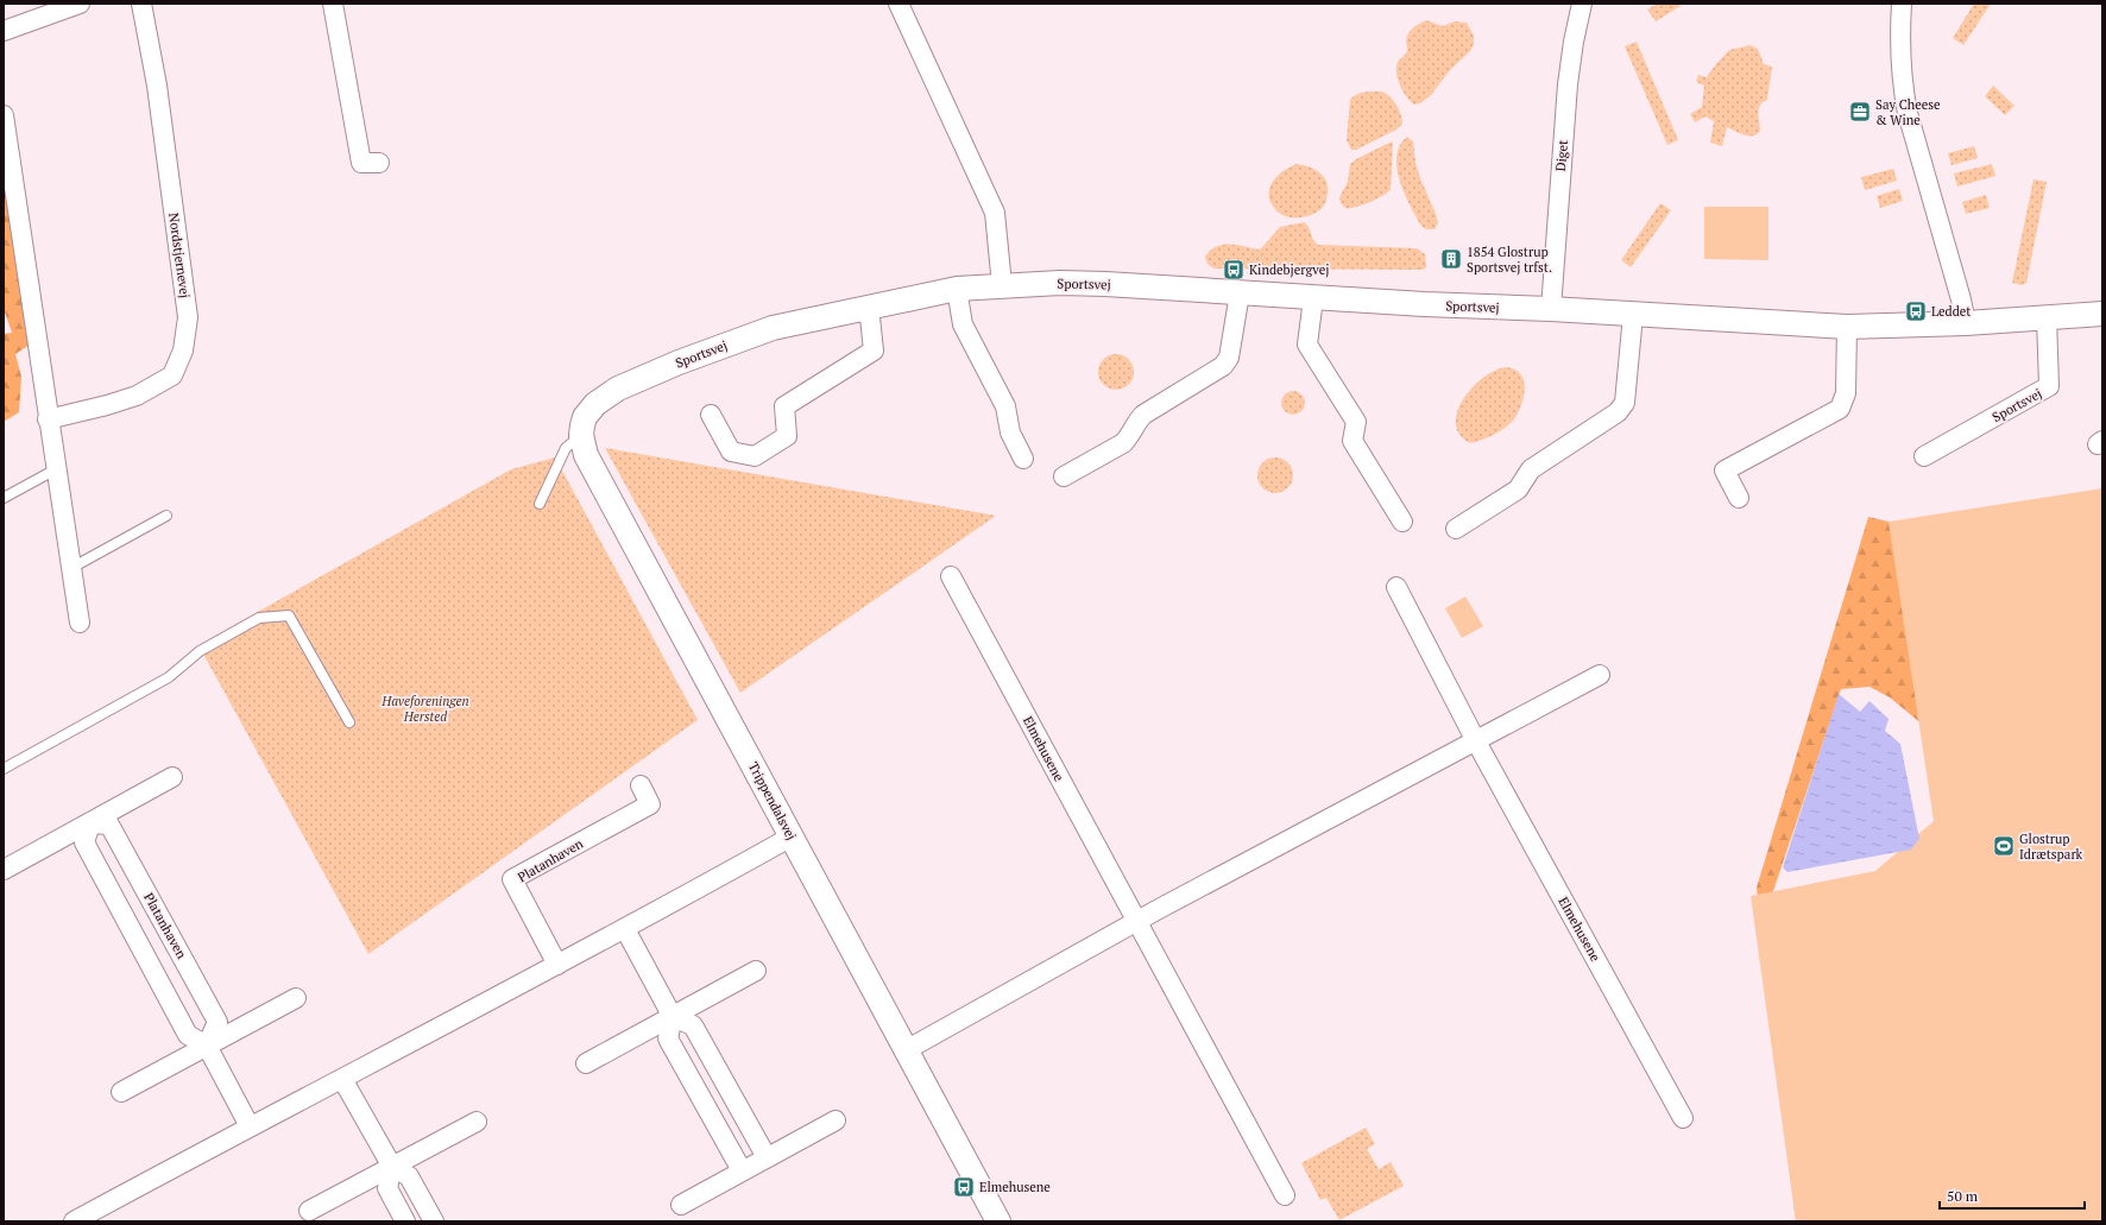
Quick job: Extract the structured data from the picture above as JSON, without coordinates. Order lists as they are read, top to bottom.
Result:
{
  "streets": {
    "street": [
      "Diget",
      "Nordstjernevej",
      "Sportsvej",
      "Elmehusene",
      "Trippendalsvej",
      "Platanhaven"
    ]
  },
  "crossings": [
    ["Diget", "Sportsvej"],
    ["Sportsvej", "Trippendalsvej"]
  ],
  "parks": ["Haveforeningen Hersted"],
  "places": {
    "office": ["Say Cheese & Wine"],
    "building": ["1854 Glostrup Sportsvej trfst."],
    "bus stop": ["Kindebjergvej", "Leddet", "Elmehusene"],
    "sports": ["Glostrup Idrætspark"]
  },
  "scale_bar": "50 m"
}
